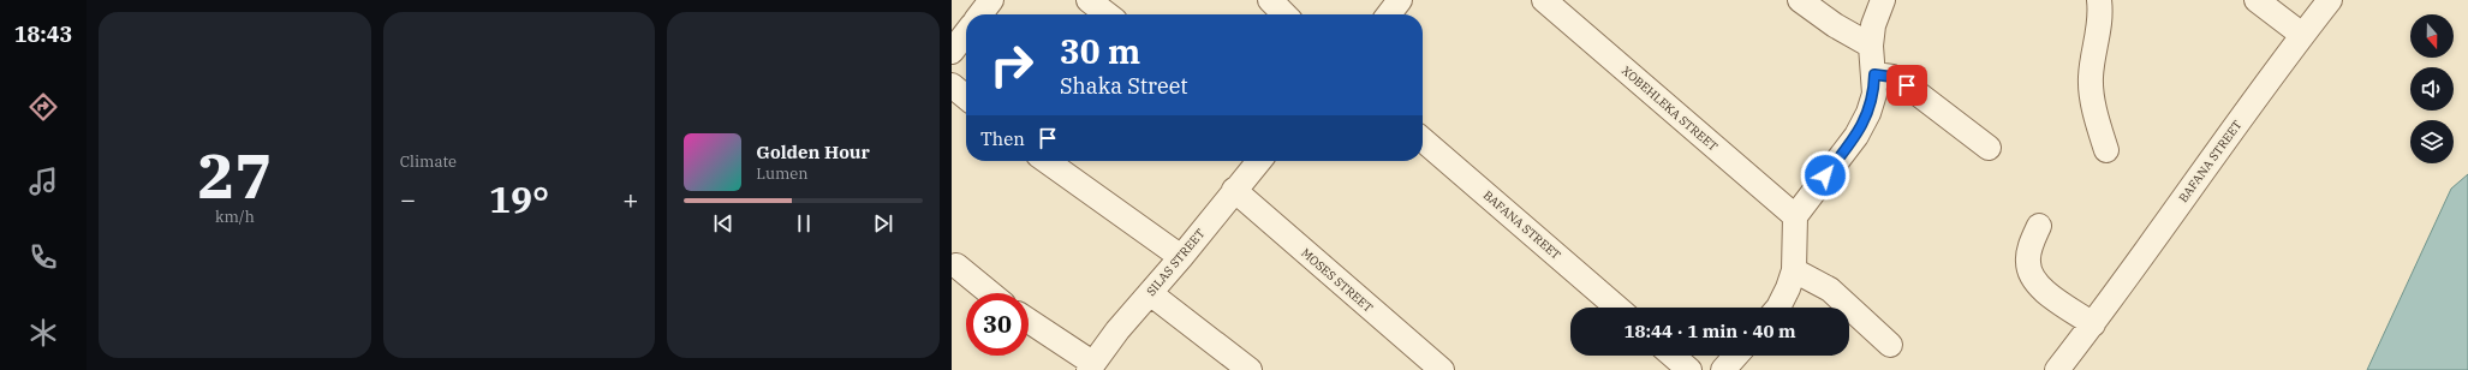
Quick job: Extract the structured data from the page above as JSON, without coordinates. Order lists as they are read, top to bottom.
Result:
{
  "streets": {
    "street": [
      "XOBEHLEKA STREET",
      "BAFANA STREET",
      "SILAS STREET",
      "MOSES STREET"
    ]
  },
  "crossings": [
    ["SILAS STREET", "MOSES STREET"]
  ],
  "north": "bottom",
  "page": {
    "tabs": "18:43",
    "tile": [
      ["27", "km/h"],
      "Climate"
    ],
    "turn": ["30 m", "Shaka Street"],
    "then": "Then",
    "song": ["Golden Hour", "Lumen"],
    "heat": ["−", "19°", "+"],
    "limit": "30",
    "trip": "18:44 · 1 min · 40 m"
  }
}
